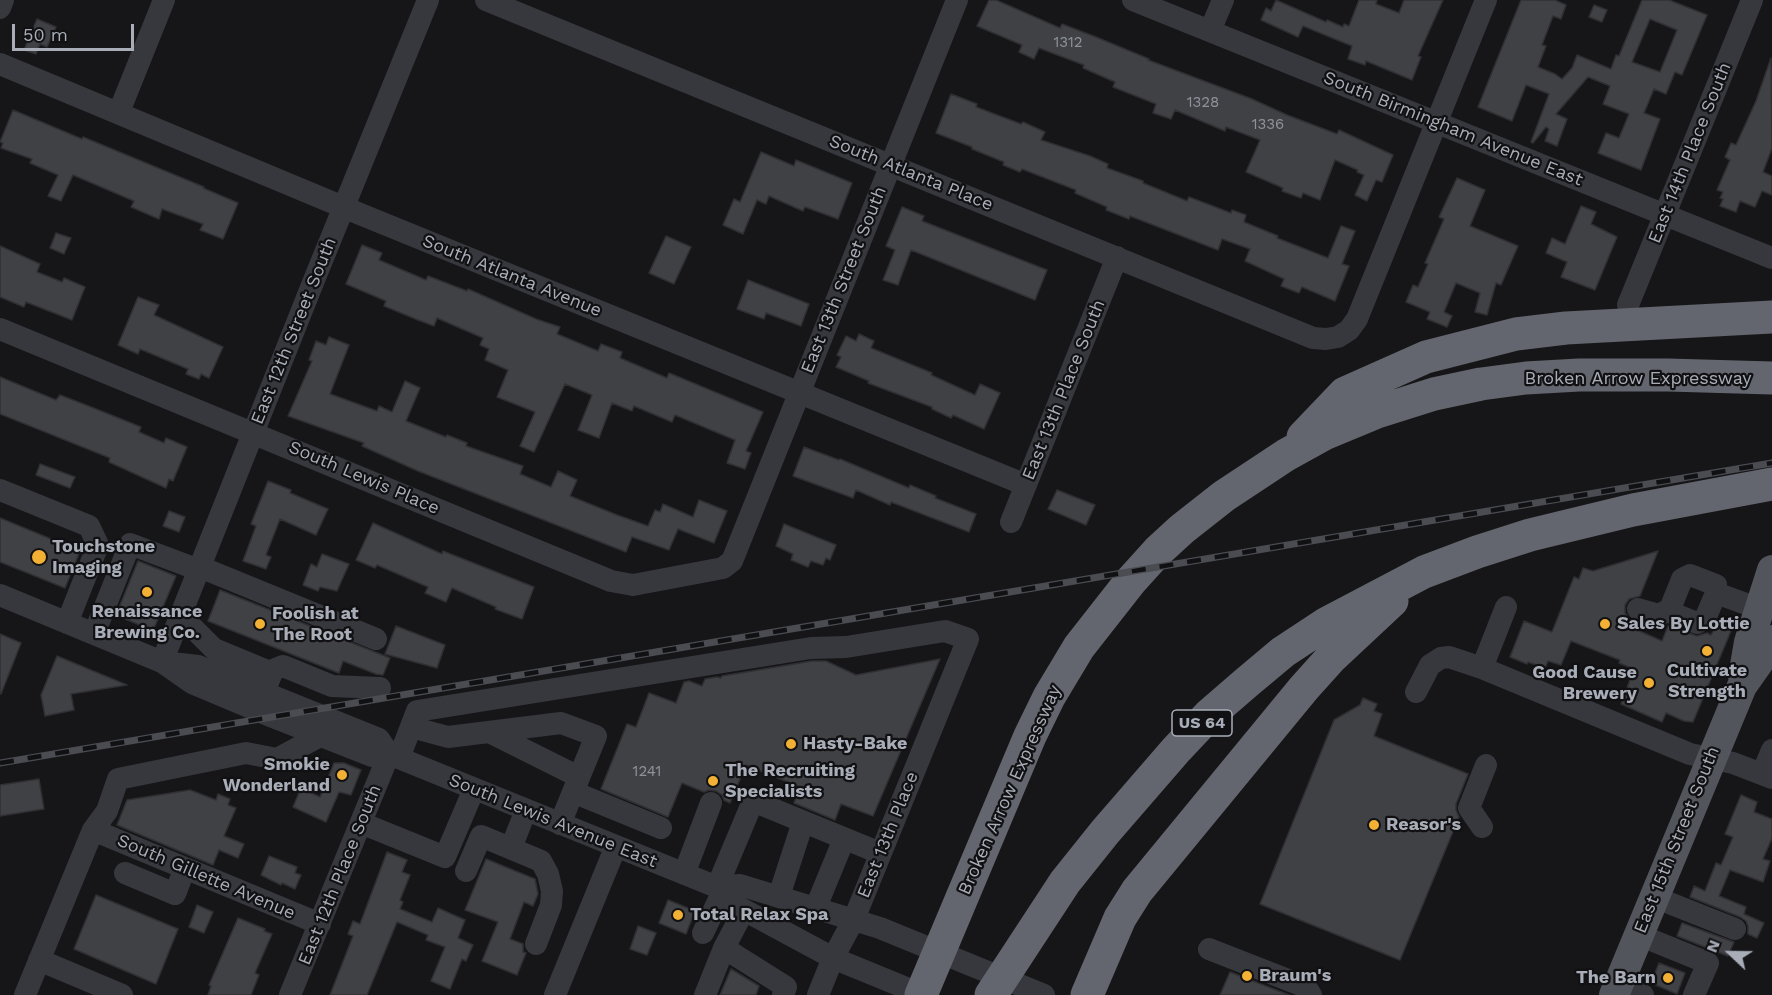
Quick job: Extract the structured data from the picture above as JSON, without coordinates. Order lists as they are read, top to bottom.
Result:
{
  "streets": {
    "highway": ["Broken Arrow Expressway", "US 64"],
    "main road": ["East 15th Street South"],
    "street": [
      "South Birmingham Avenue East",
      "East 14th Place South",
      "South Atlanta Place",
      "South Atlanta Avenue",
      "East 13th Street South",
      "East 12th Street South",
      "East 13th Place South",
      "South Lewis Place",
      "South Lewis Avenue East",
      "East 13th Place",
      "East 12th Place South",
      "South Gillette Avenue"
    ]
  },
  "crossings": [
    ["South Birmingham Avenue East", "East 14th Place South"],
    ["South Birmingham Avenue East", "South Atlanta Place"],
    ["South Atlanta Place", "East 13th Street South"],
    ["South Atlanta Place", "East 13th Place South"],
    ["South Atlanta Avenue", "East 13th Street South"],
    ["South Atlanta Avenue", "East 12th Street South"],
    ["South Atlanta Avenue", "East 13th Place South"],
    ["East 13th Street South", "South Lewis Place"],
    ["East 12th Street South", "South Lewis Place"],
    ["East 12th Street South", "South Lewis Avenue East"],
    ["Broken Arrow Expressway", "South Lewis Avenue East"],
    ["South Lewis Avenue East", "East 13th Place"],
    ["South Lewis Avenue East", "East 12th Place South"],
    ["East 13th Place", "East 12th Place South"],
    ["East 12th Place South", "South Gillette Avenue"]
  ],
  "places": [
    "Touchstone Imaging",
    "Renaissance Brewing Co.",
    "Foolish at The Root",
    "Sales By Lottie",
    "Cultivate Strength",
    "Good Cause Brewery",
    "Hasty-Bake",
    "Smokie Wonderland",
    "The Recruiting Specialists",
    "Reasor's",
    "Total Relax Spa",
    "Braum's",
    "The Barn"
  ],
  "house_numbers": [
    "1312",
    "1328",
    "1336",
    "1241"
  ],
  "scale_bar": "50 m",
  "north": "left"
}
